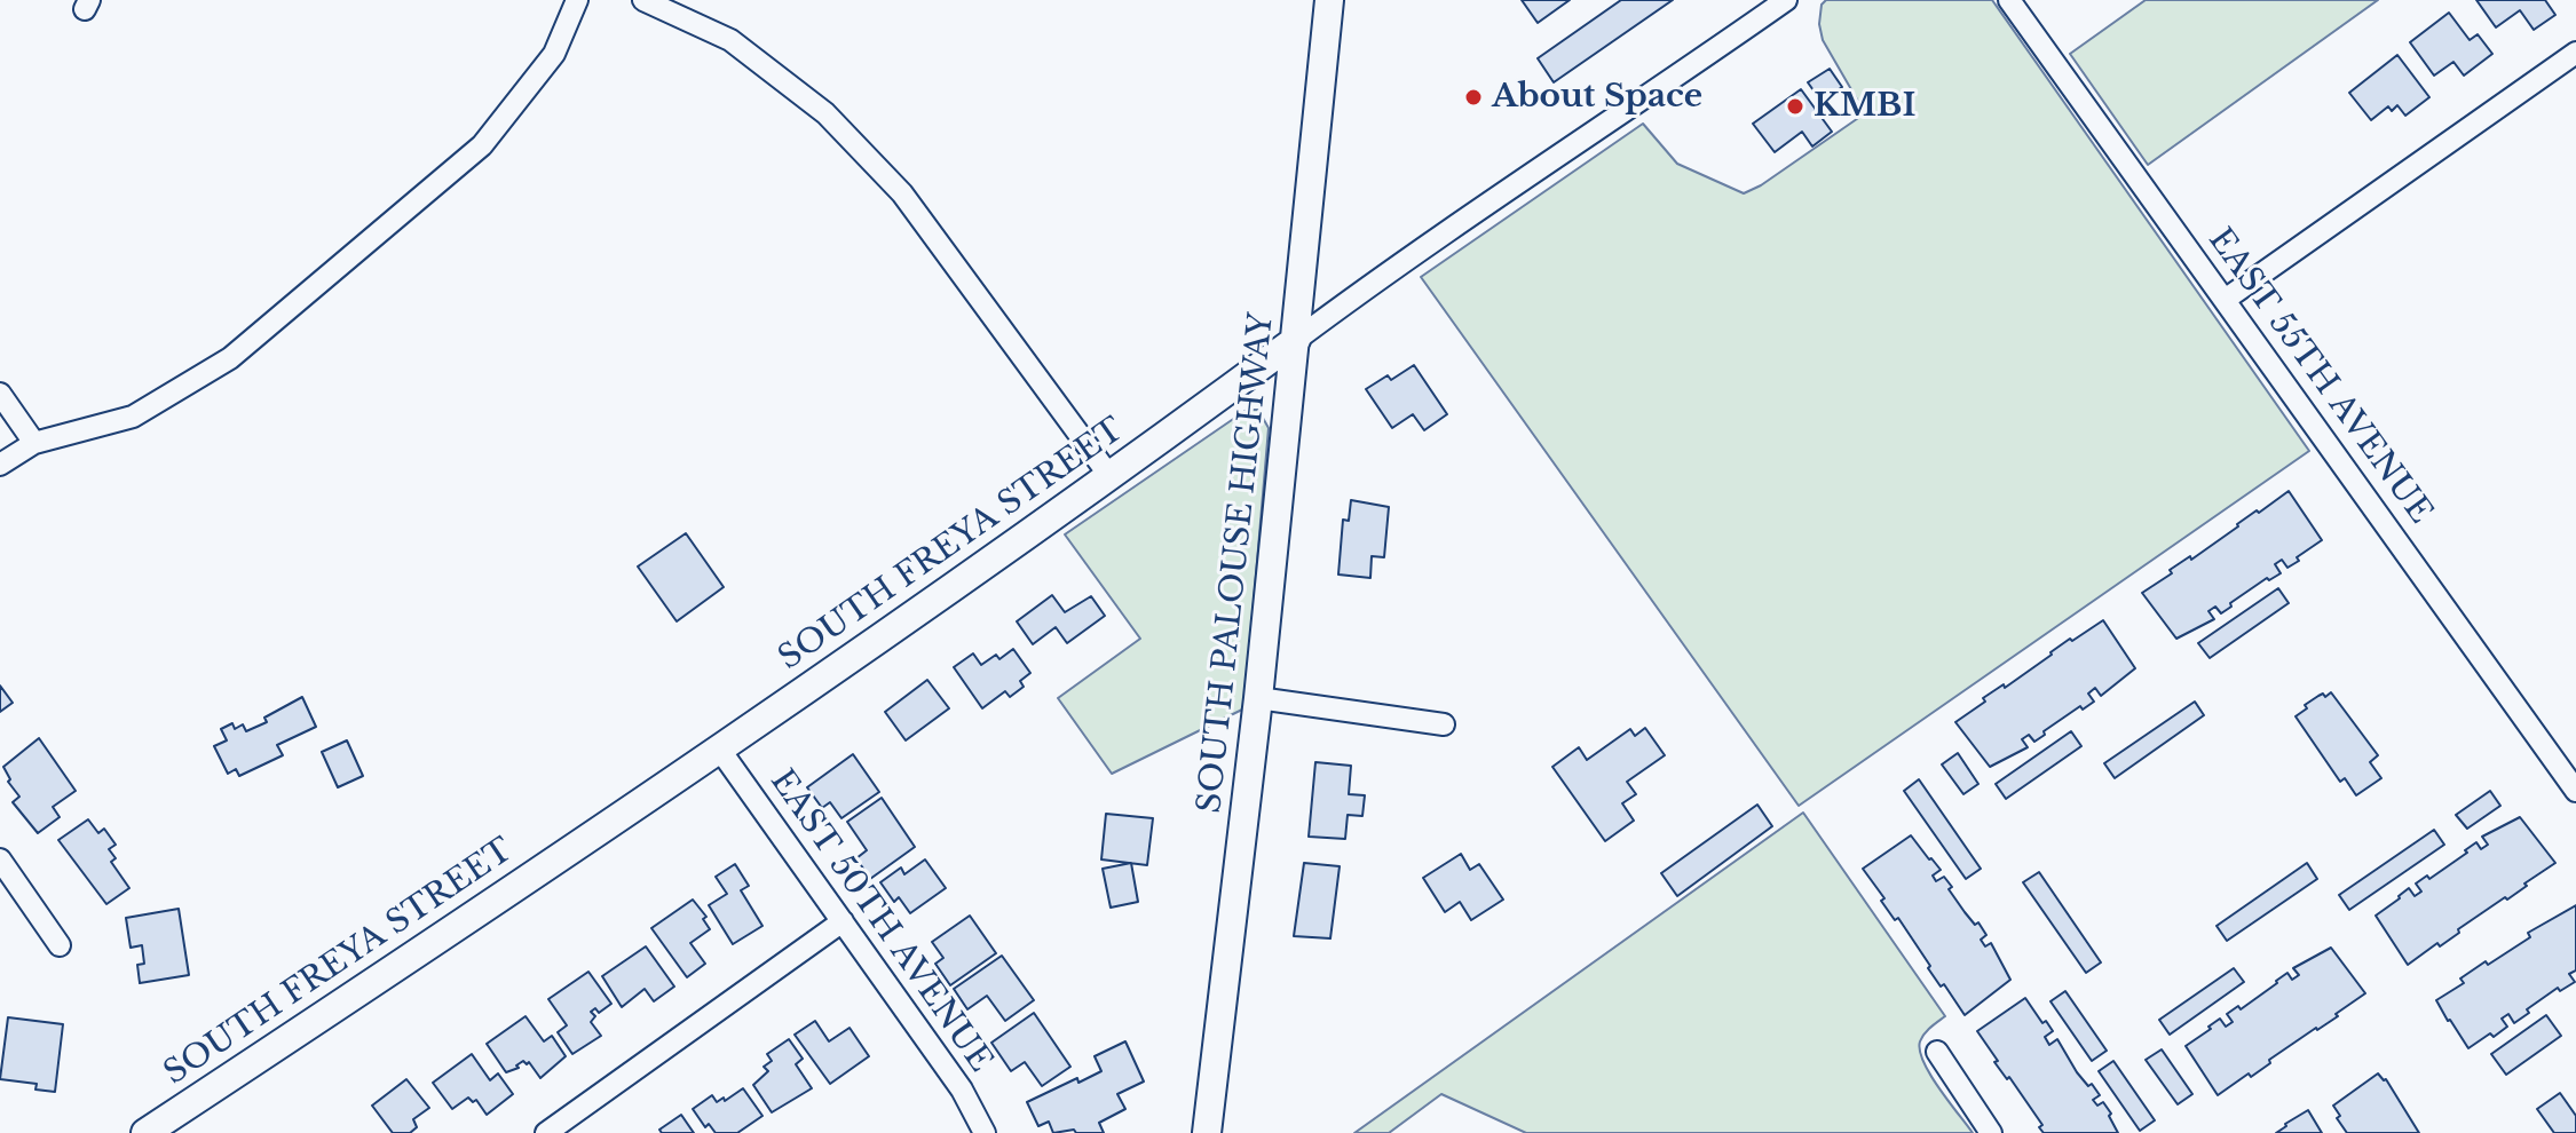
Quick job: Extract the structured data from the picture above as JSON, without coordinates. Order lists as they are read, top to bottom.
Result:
{
  "streets": {
    "main road": ["SOUTH FREYA STREET", "SOUTH PALOUSE HIGHWAY"],
    "street": ["EAST 55TH AVENUE", "EAST 50TH AVENUE"]
  },
  "crossings": [
    ["SOUTH FREYA STREET", "SOUTH PALOUSE HIGHWAY"],
    ["SOUTH FREYA STREET", "EAST 50TH AVENUE"]
  ],
  "places": ["About Space", "KMBI"]
}
